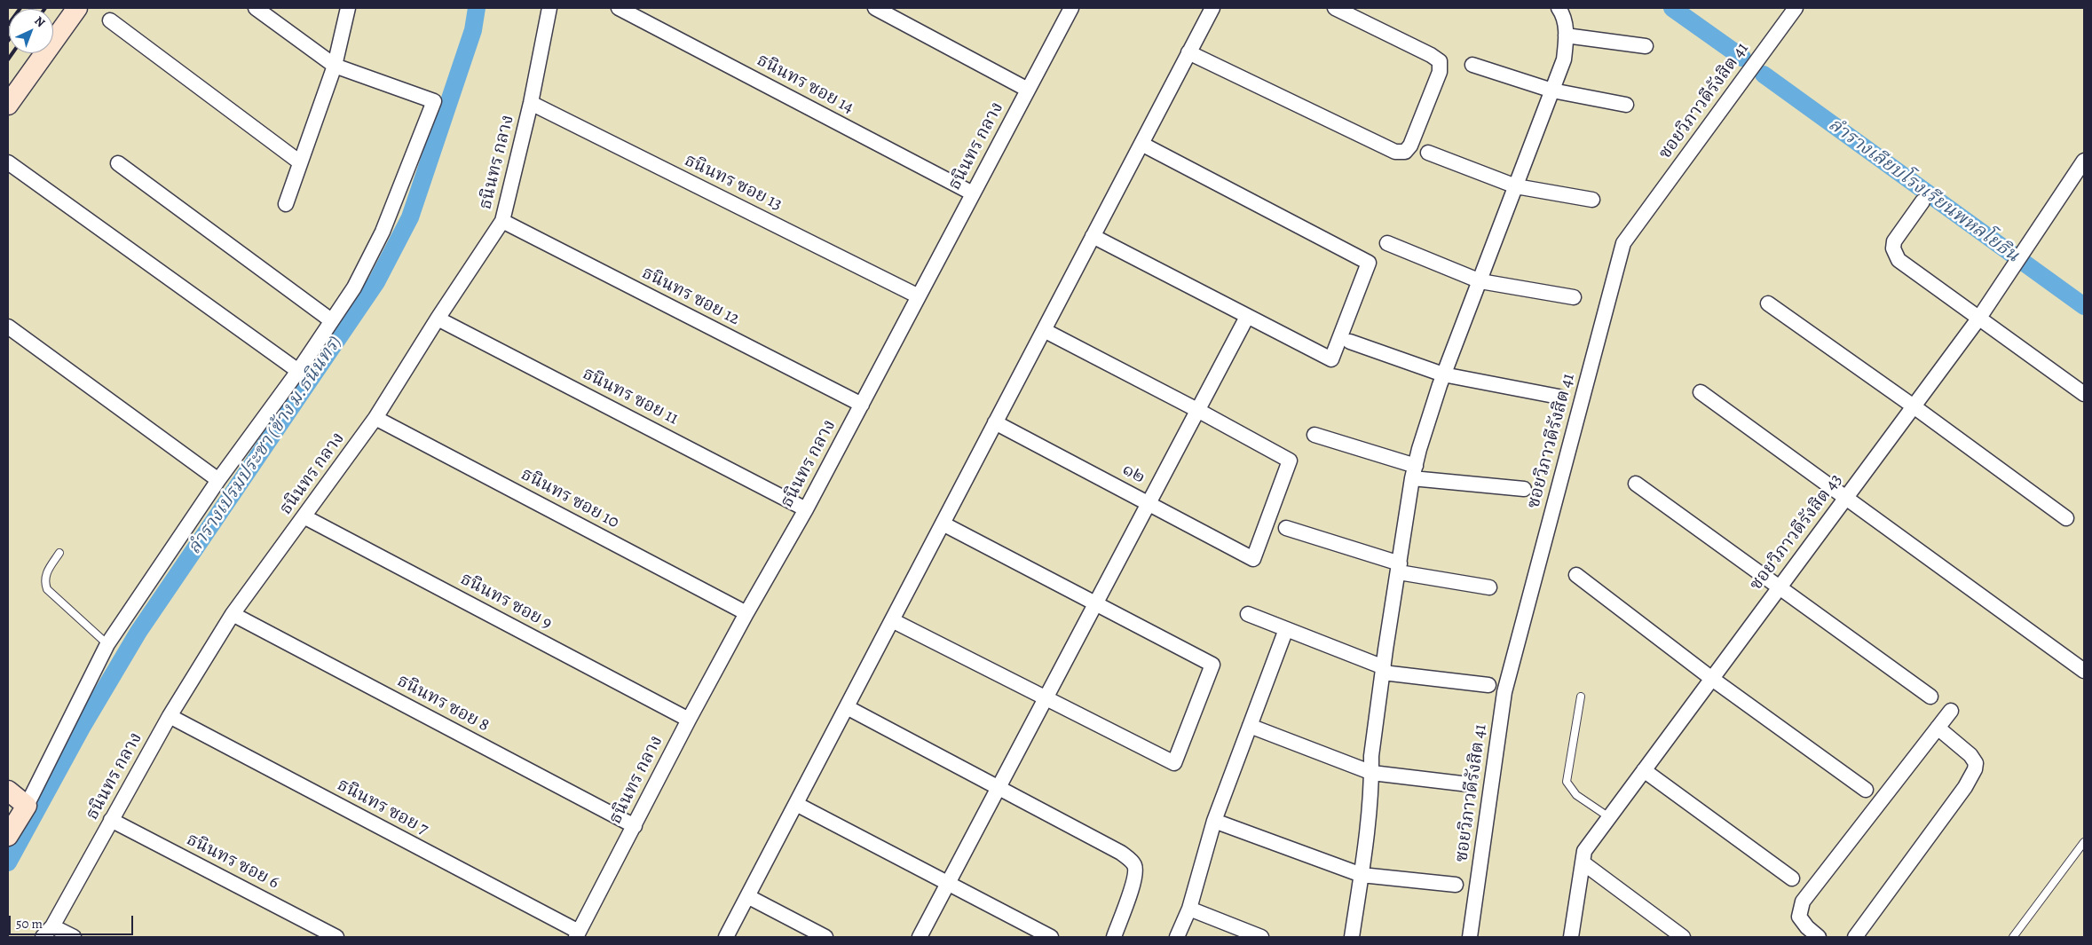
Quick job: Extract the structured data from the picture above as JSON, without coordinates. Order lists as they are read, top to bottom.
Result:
{
  "streets": {
    "street": [
      "ธนินทร ซอย 14",
      "ซอยวิภาวดีรังสิต 41",
      "ธนินทร กลาง",
      "ธนินทร ซอย 13",
      "ธนินทร ซอย 12",
      "ธนินทร ซอย 11",
      "๑๒",
      "ธนินทร ซอย 10",
      "ซอยวิภาวดีรังสิต 43",
      "ธนินทร ซอย 9",
      "ธนินทร ซอย 8",
      "ธนินทร ซอย 7",
      "ธนินทร ซอย 6"
    ]
  },
  "crossings": [
    ["ธนินทร ซอย 14", "ธนินทร กลาง"],
    ["ธนินทร กลาง", "ธนินทร ซอย 13"],
    ["ธนินทร กลาง", "ธนินทร ซอย 12"],
    ["ธนินทร กลาง", "ธนินทร ซอย 11"],
    ["ธนินทร กลาง", "ธนินทร ซอย 10"],
    ["ธนินทร กลาง", "ธนินทร ซอย 9"],
    ["ธนินทร กลาง", "ธนินทร ซอย 8"],
    ["ธนินทร กลาง", "ธนินทร ซอย 7"],
    ["ธนินทร กลาง", "ธนินทร ซอย 6"]
  ],
  "water": ["ลำรางเลียบโรงเรียนพหลโยธิน", "ลำรางเปรมประชา (ข้าง ม.ธนินทร)"],
  "scale_bar": "50 m",
  "north": "top right"
}
